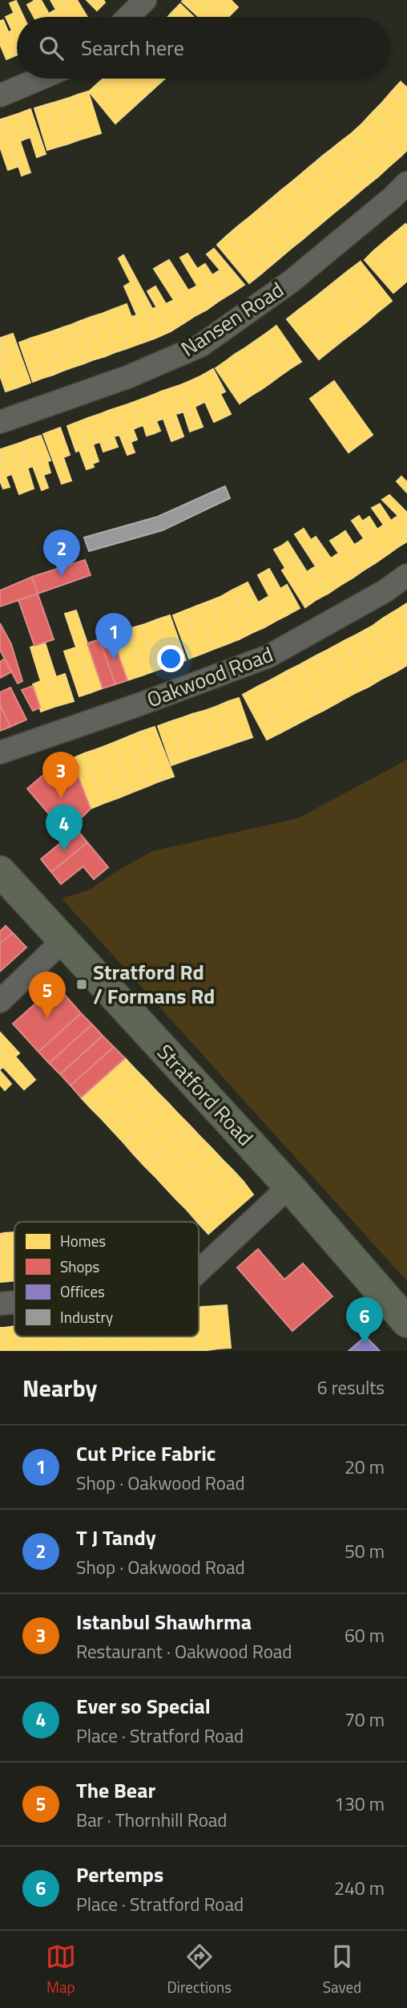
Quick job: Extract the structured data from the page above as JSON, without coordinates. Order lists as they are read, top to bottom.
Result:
{
  "streets": {
    "highway": ["Stratford Road"],
    "street": ["Nansen Road", "Oakwood Road"]
  },
  "places": {
    "transit": ["Stratford Rd / Formans Rd"]
  },
  "legend": [
    "Homes",
    "Shops",
    "Offices",
    "Industry"
  ],
  "page": {
    "search": "Search here",
    "pins": [
      "2",
      "1",
      "3",
      "4",
      "5",
      "6"
    ],
    "heading": ["Nearby", "6 results"],
    "list": [
      {
        "mark": "1",
        "name": "Cut Price Fabric",
        "note": "Shop · Oakwood Road",
        "value": "20 m"
      },
      {
        "mark": "2",
        "name": "T J Tandy",
        "note": "Shop · Oakwood Road",
        "value": "50 m"
      },
      {
        "mark": "3",
        "name": "Istanbul Shawhrma",
        "note": "Restaurant · Oakwood Road",
        "value": "60 m"
      },
      {
        "mark": "4",
        "name": "Ever so Special",
        "note": "Place · Stratford Road",
        "value": "70 m"
      },
      {
        "mark": "5",
        "name": "The Bear",
        "note": "Bar · Thornhill Road",
        "value": "130 m"
      },
      {
        "mark": "6",
        "name": "Pertemps",
        "note": "Place · Stratford Road",
        "value": "240 m"
      }
    ],
    "nav": ["Map", "Directions", "Saved"]
  }
}
